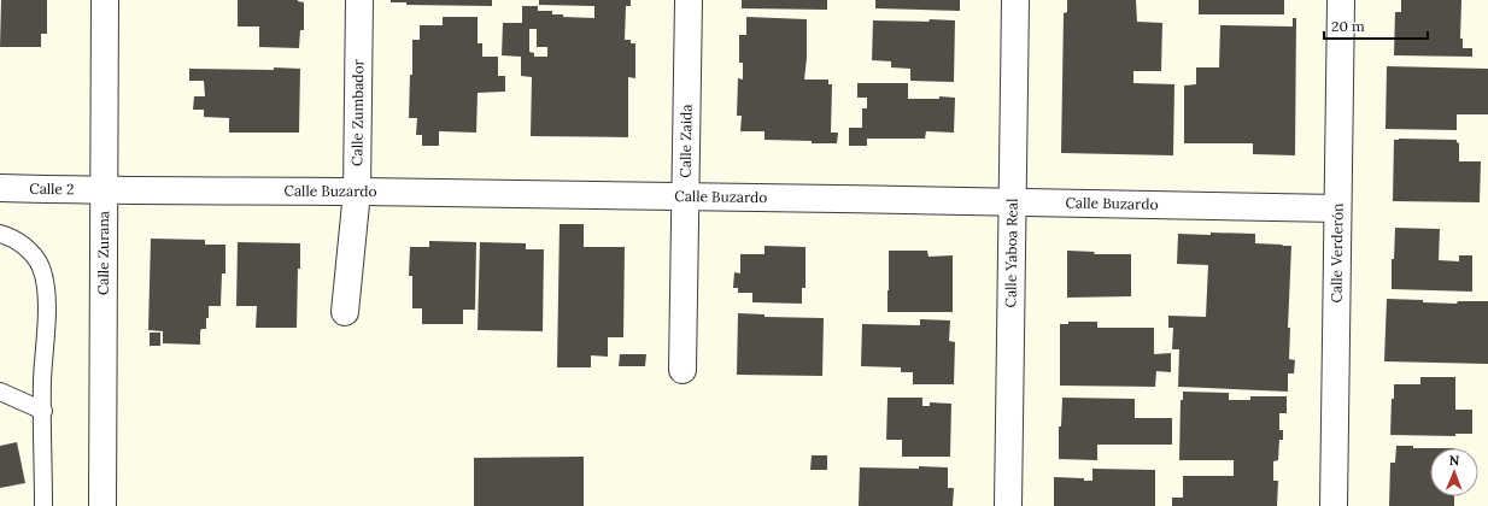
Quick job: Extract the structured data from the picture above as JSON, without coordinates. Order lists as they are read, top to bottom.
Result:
{
  "streets": {
    "street": [
      "Calle Zumbador",
      "Calle Zaida",
      "Calle 2",
      "Calle Buzardo",
      "Calle Zurana",
      "Calle Yaboa Real",
      "Calle Verderón"
    ]
  },
  "crossings": [
    ["Calle Zumbador", "Calle Buzardo"],
    ["Calle Zaida", "Calle Buzardo"],
    ["Calle 2", "Calle Buzardo"],
    ["Calle 2", "Calle Zurana"],
    ["Calle Buzardo", "Calle Zurana"],
    ["Calle Buzardo", "Calle Yaboa Real"],
    ["Calle Buzardo", "Calle Verderón"]
  ],
  "scale_bar": "20 m",
  "north": "top"
}
